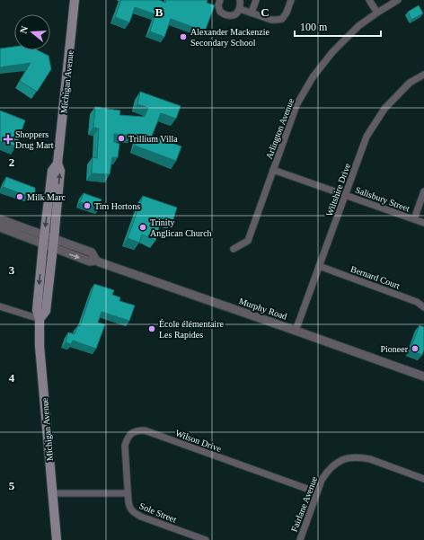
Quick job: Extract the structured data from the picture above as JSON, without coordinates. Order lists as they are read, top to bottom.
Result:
{
  "streets": {
    "main road": ["Michigan Avenue"],
    "street": [
      "Arlington Avenue",
      "Wiltshire Drive",
      "Salisbury Street",
      "Bernard Court",
      "Murphy Road",
      "Wilson Drive",
      "Fairlane Avenue",
      "Sole Street"
    ]
  },
  "crossings": [
    ["Michigan Avenue", "Murphy Road"],
    ["Arlington Avenue", "Salisbury Street"],
    ["Wiltshire Drive", "Salisbury Street"],
    ["Wiltshire Drive", "Bernard Court"],
    ["Wiltshire Drive", "Murphy Road"],
    ["Wilson Drive", "Fairlane Avenue"],
    ["Wilson Drive", "Sole Street"]
  ],
  "places": {
    "other": [
      "Alexander Mackenzie Secondary School",
      "Trillium Villa",
      "Milk Marc",
      "Tim Hortons",
      "Trinity Anglican Church",
      "École élémentaire Les Rapides",
      "Pioneer"
    ],
    "health": ["Shoppers Drug Mart"]
  },
  "scale_bar": "100 m",
  "north": "left",
  "grid": {
    "columns": ["B", "C"],
    "rows": [
      "2",
      "3",
      "4",
      "5"
    ]
  }
}
